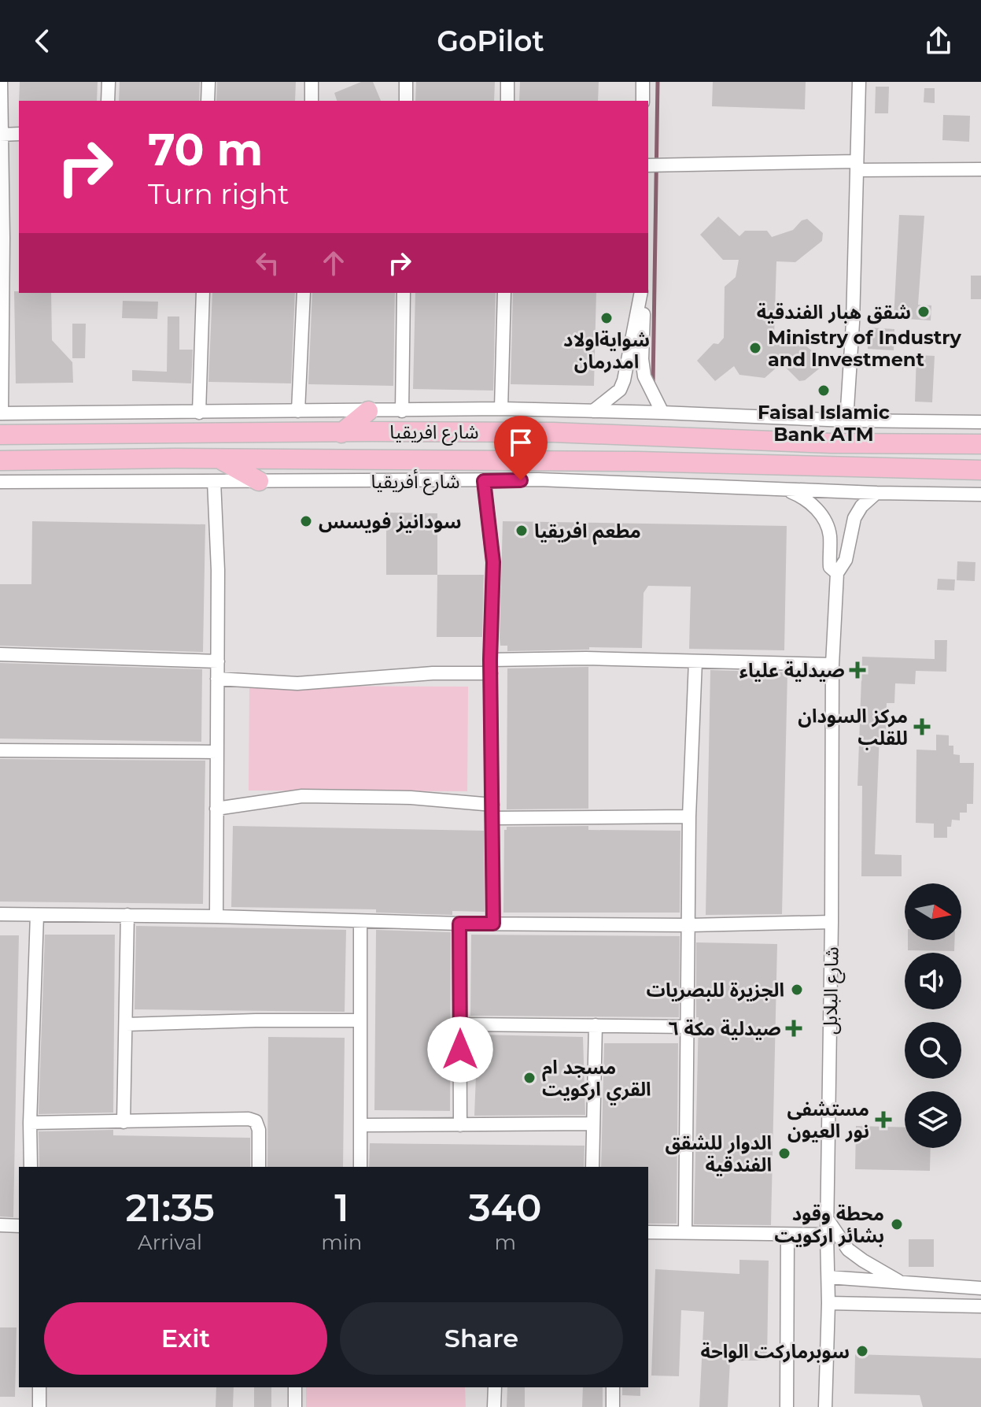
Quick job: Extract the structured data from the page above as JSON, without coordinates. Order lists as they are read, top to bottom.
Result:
{
  "streets": {
    "highway": ["شارع افريقيا"],
    "street": ["شارع أفريقيا", "شارع البلابل"]
  },
  "crossings": [
    ["شارع أفريقيا", "شارع البلابل"]
  ],
  "places": {
    "other": [
      "شقق هبار الفندقية",
      "شوايةاولاد امدرمان",
      "Ministry of Industry and Investment",
      "Faisal Islamic Bank ATM",
      "سودانيز فويسس",
      "مطعم افريقيا",
      "الجزيرة للبصريات",
      "مسجد ام القري اركويت",
      "الدوار للشقق الفندقية",
      "محطة وقود بشائر اركويت",
      "سوبرماركت الواحة"
    ],
    "health": [
      "صيدلية علياء",
      "مركز السودان للقلب",
      "صيدلية مكة ٦",
      "مستشفى نور العيون"
    ]
  },
  "north": "right",
  "page": {
    "header": "GoPilot",
    "turn": ["70 m", "Turn right"],
    "eta": [
      "21:35",
      "Arrival",
      "1",
      "min",
      "340",
      "m"
    ],
    "buttons": ["Exit", "Share"]
  }
}
